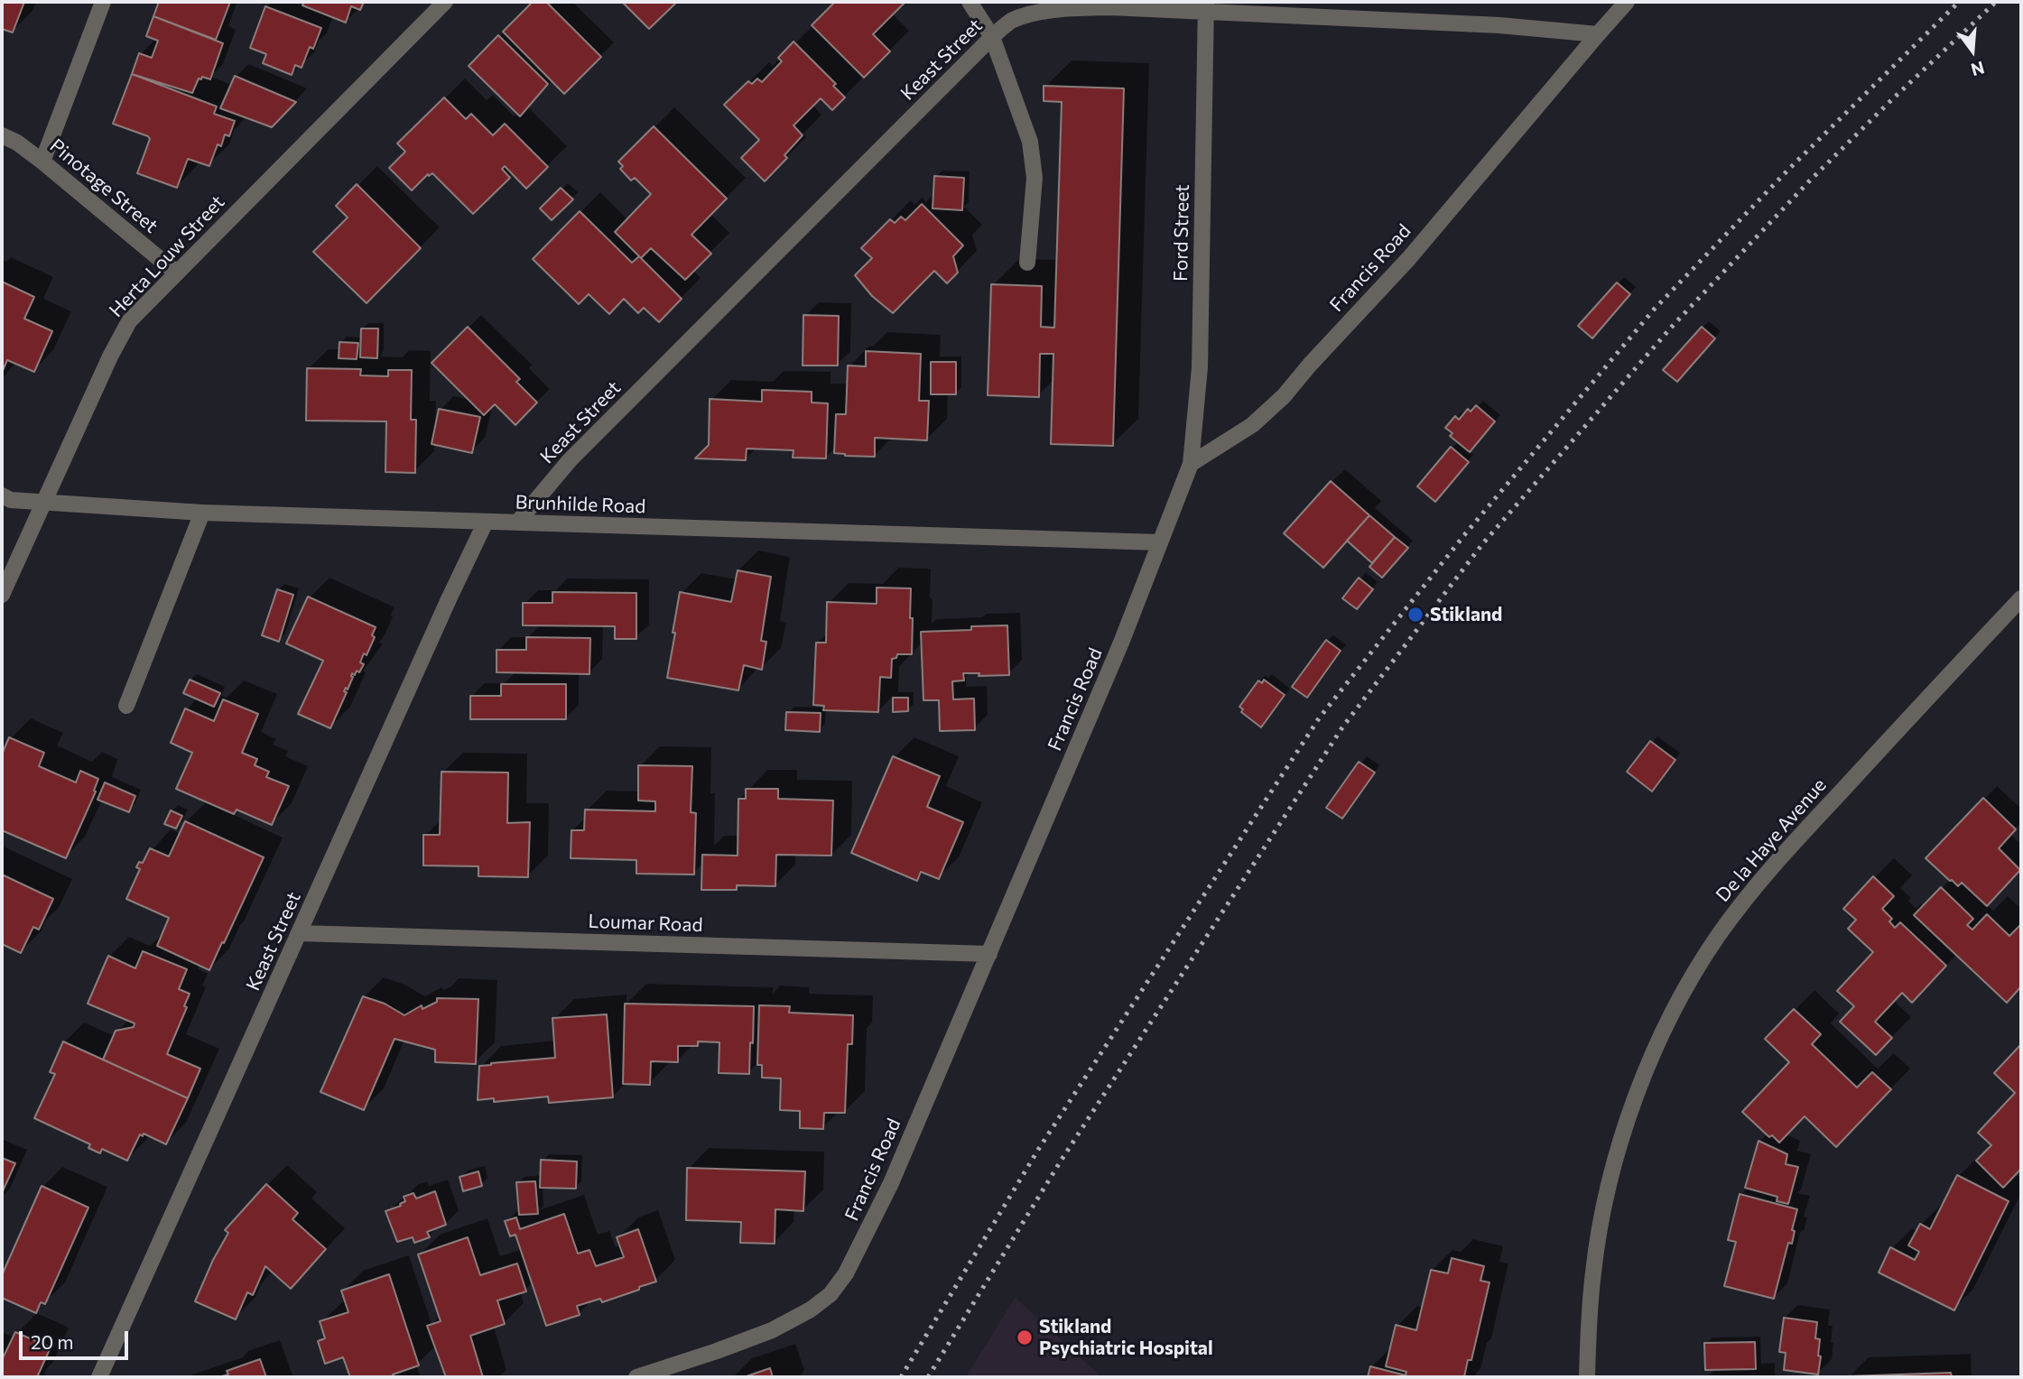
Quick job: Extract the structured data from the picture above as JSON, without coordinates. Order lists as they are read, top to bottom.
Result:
{
  "streets": {
    "street": [
      "Keast Street",
      "Pinotage Street",
      "Ford Street",
      "Herta Louw Street",
      "Francis Road",
      "Brunhilde Road",
      "De la Haye Avenue",
      "Loumar Road"
    ]
  },
  "crossings": [
    ["Keast Street", "Ford Street"],
    ["Keast Street", "Francis Road"],
    ["Keast Street", "Brunhilde Road"],
    ["Keast Street", "Loumar Road"],
    ["Pinotage Street", "Herta Louw Street"],
    ["Ford Street", "Francis Road"],
    ["Herta Louw Street", "Brunhilde Road"],
    ["Francis Road", "Brunhilde Road"],
    ["Francis Road", "Loumar Road"]
  ],
  "places": ["Stikland", "Stikland Psychiatric Hospital"],
  "scale_bar": "20 m",
  "north": "bottom"
}
